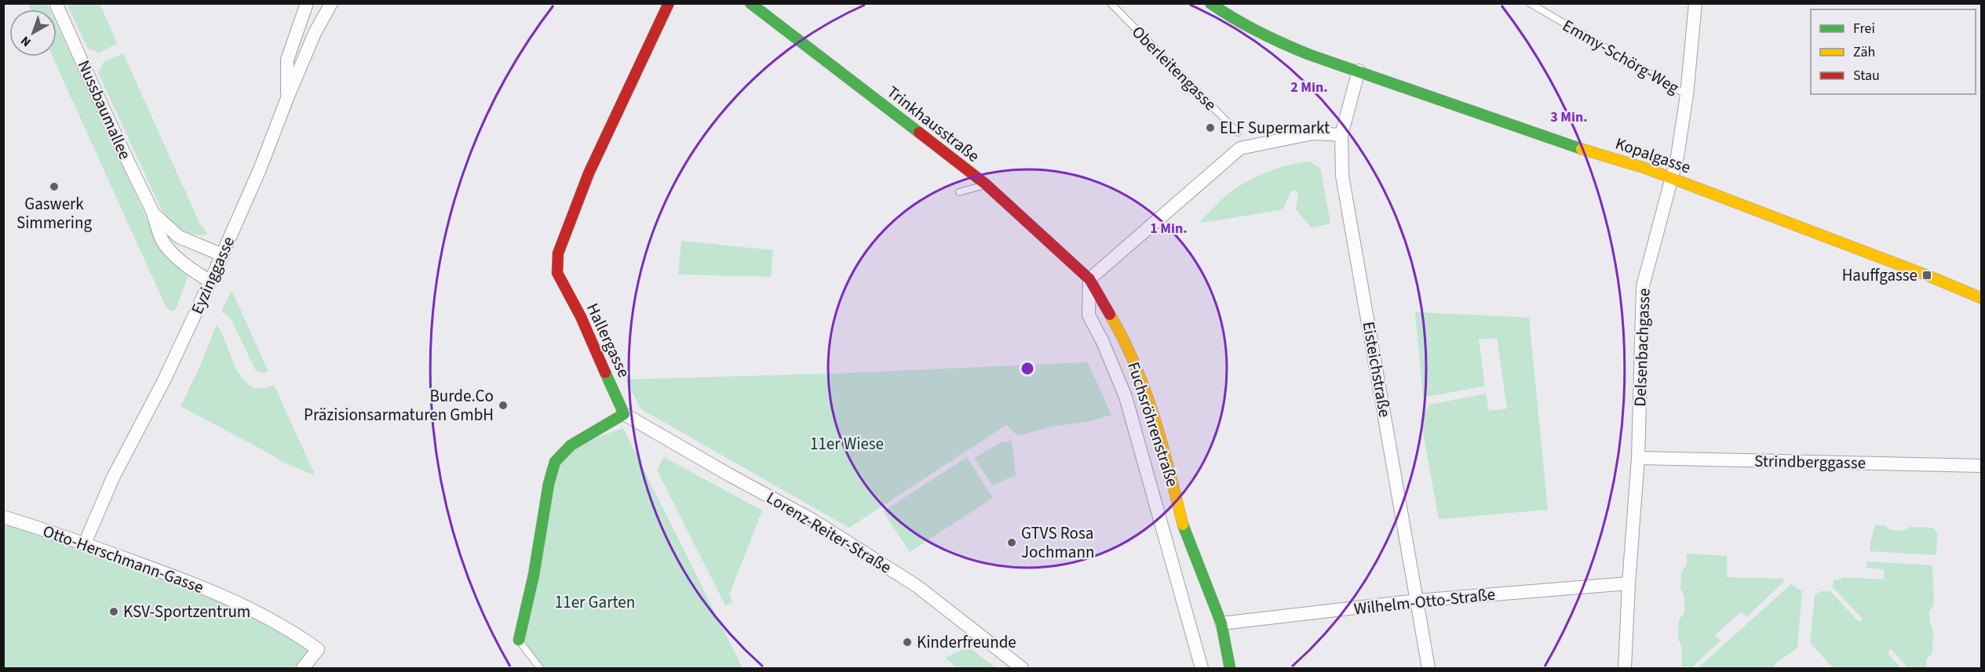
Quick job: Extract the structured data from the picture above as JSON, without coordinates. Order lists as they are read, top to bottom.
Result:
{
  "streets": {
    "street": [
      "Nussbaumallee",
      "Trinkhausstraße",
      "Kopalgasse",
      "Eyzinggasse",
      "Hallergasse",
      "Delsenbachgasse",
      "Eisteichstraße",
      "Fuchsröhrenstraße",
      "Strindberggasse",
      "Lorenz-Reiter-Straße",
      "Otto-Herschmann-Gasse",
      "Wilhelm-Otto-Straße"
    ],
    "lane": ["Emmy-Schörg-Weg", "Oberleitengasse"]
  },
  "crossings": [
    ["Emmy-Schörg-Weg", "Delsenbachgasse"],
    ["Nussbaumallee", "Eyzinggasse"],
    ["Trinkhausstraße", "Fuchsröhrenstraße"],
    ["Kopalgasse", "Delsenbachgasse"],
    ["Kopalgasse", "Eisteichstraße"],
    ["Eyzinggasse", "Otto-Herschmann-Gasse"],
    ["Hallergasse", "Lorenz-Reiter-Straße"],
    ["Delsenbachgasse", "Strindberggasse"],
    ["Delsenbachgasse", "Wilhelm-Otto-Straße"],
    ["Eisteichstraße", "Wilhelm-Otto-Straße"],
    ["Fuchsröhrenstraße", "Wilhelm-Otto-Straße"]
  ],
  "parks": ["11er Wiese", "11er Garten"],
  "places": {
    "other": [
      "ELF Supermarkt",
      "Gaswerk Simmering",
      "Burde.Co Präzisionsarmaturen GmbH",
      "GTVS Rosa Jochmann",
      "KSV-Sportzentrum",
      "Kinderfreunde"
    ],
    "transit": ["Hauffgasse"]
  },
  "legend": ["Frei", "Zäh", "Stau"],
  "north": "bottom left",
  "rings": ["2 Min.", "3 Min.", "1 Min."]
}
